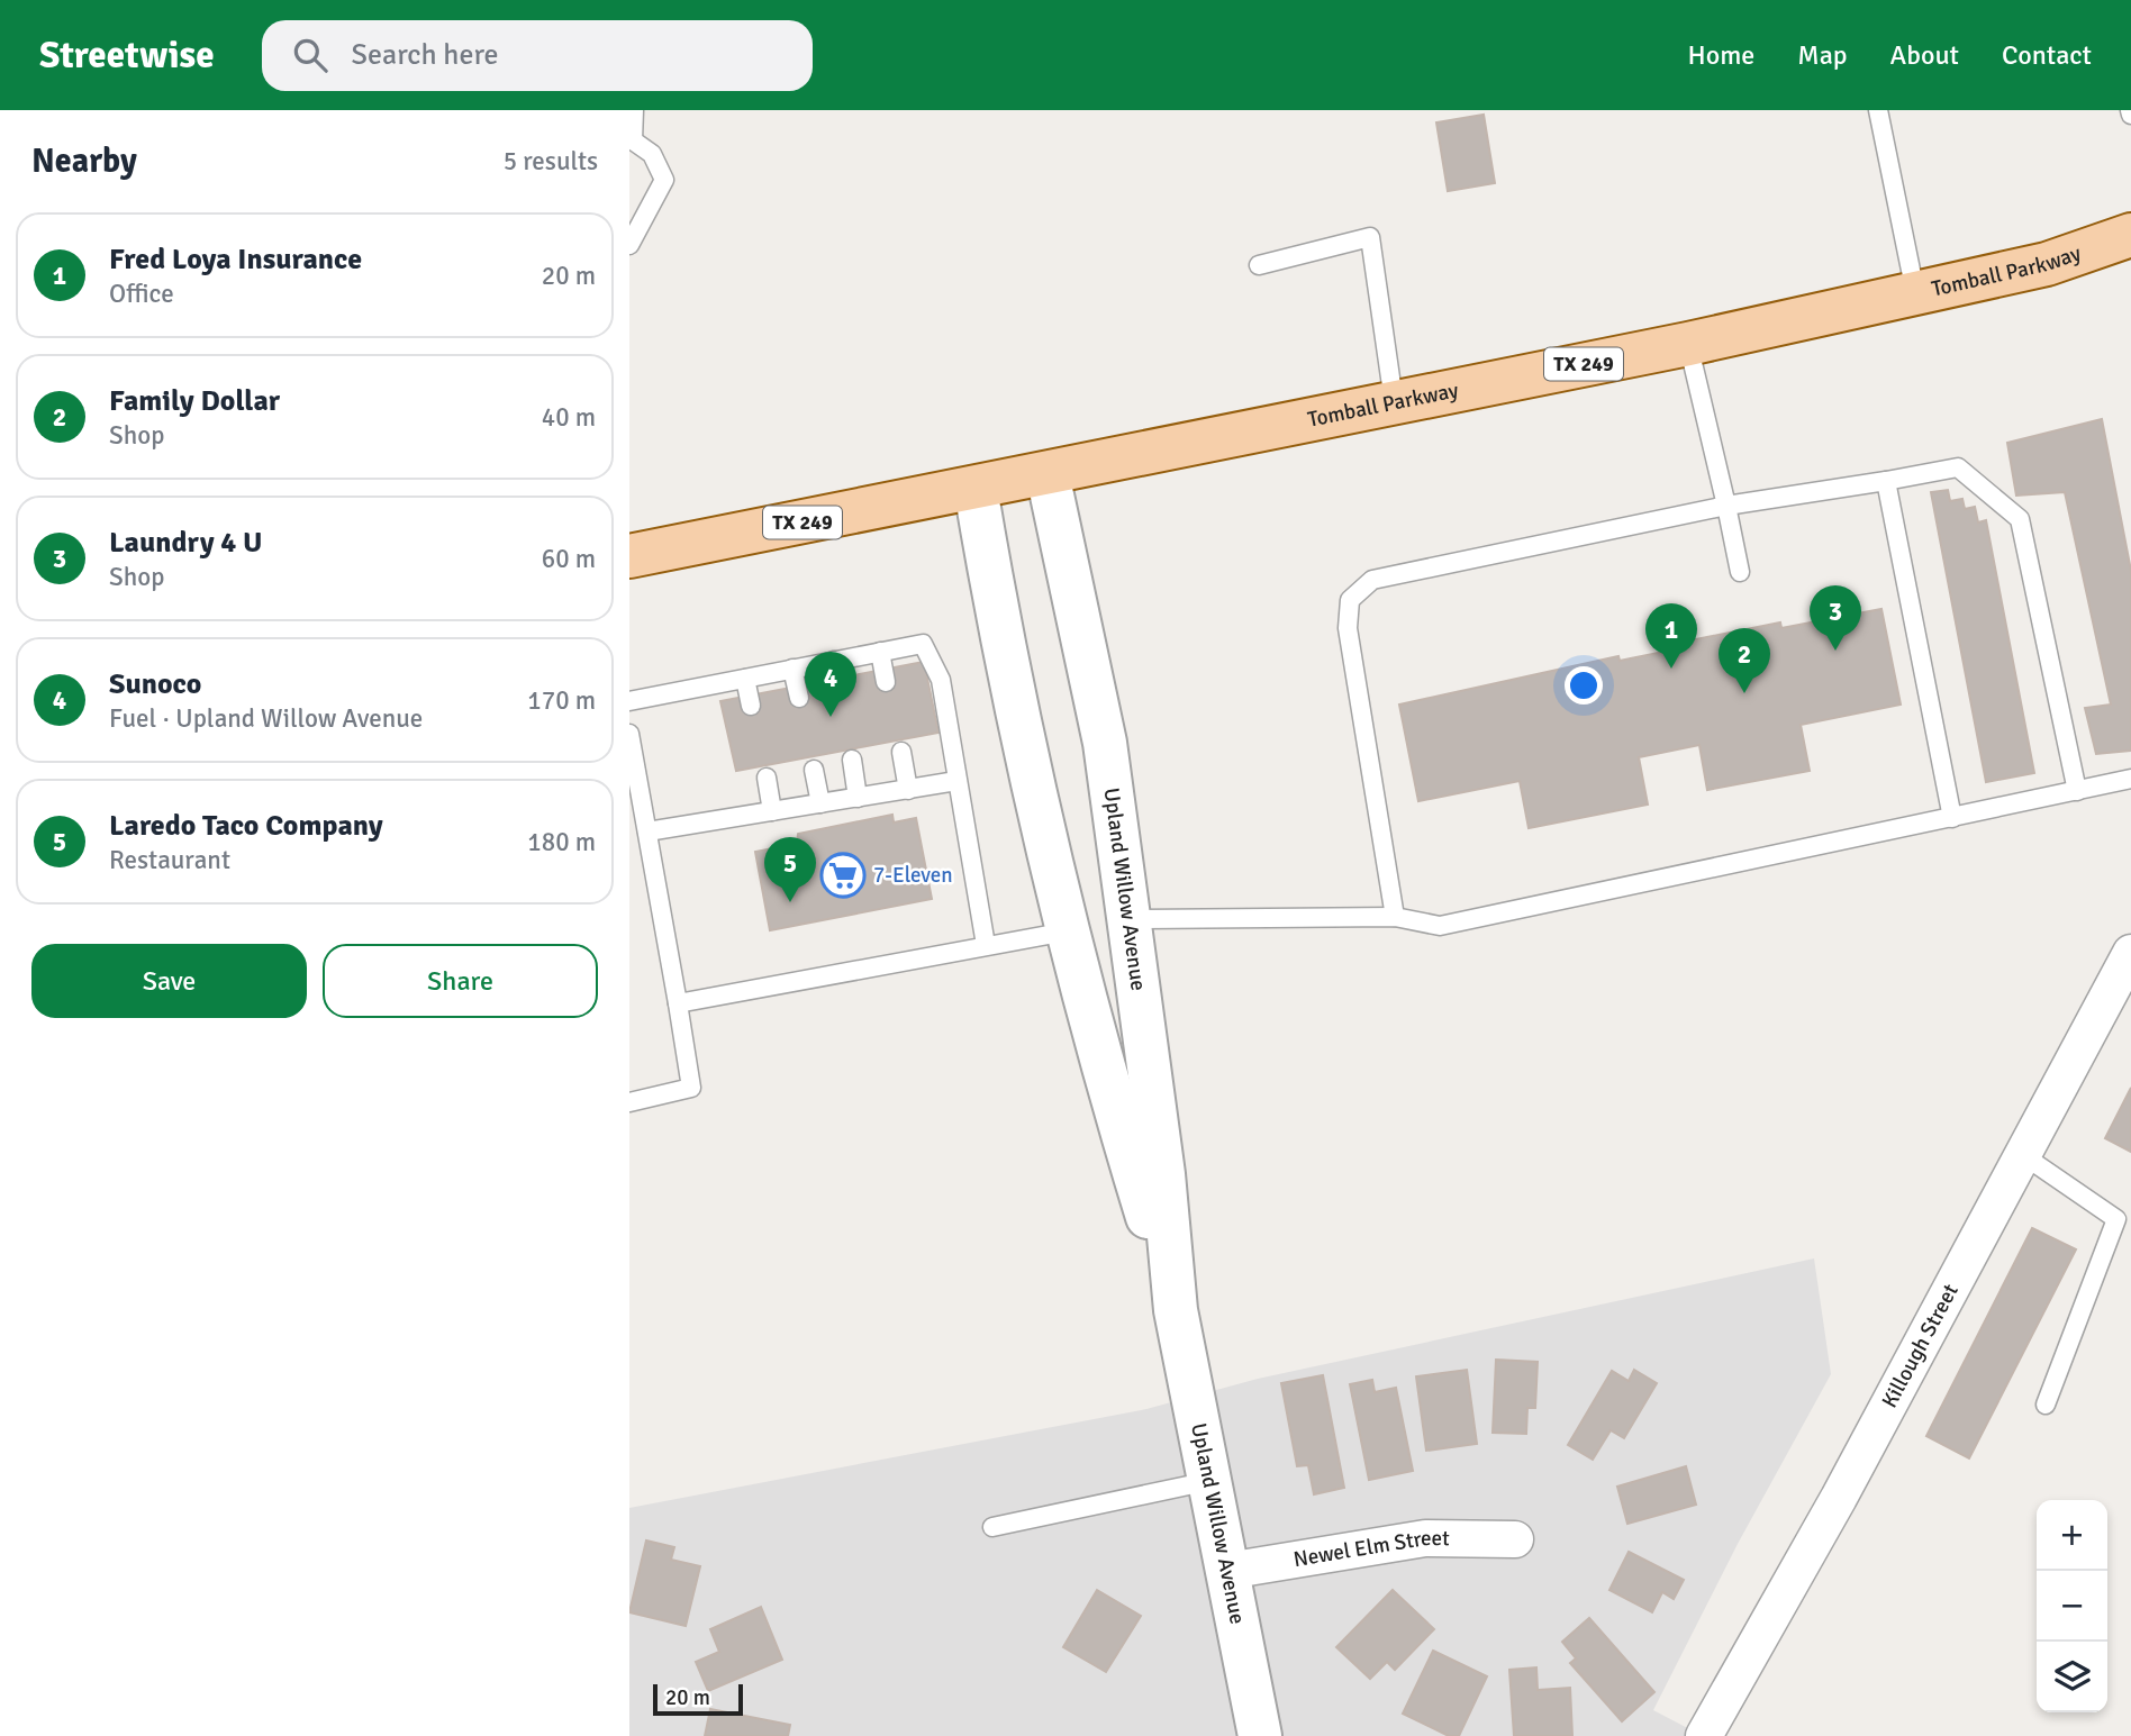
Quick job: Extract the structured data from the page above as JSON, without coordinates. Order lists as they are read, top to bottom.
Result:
{
  "streets": {
    "main road": ["Tomball Parkway", "TX 249"],
    "street": ["Upland Willow Avenue", "Killough Street", "Newel Elm Street"]
  },
  "crossings": [
    ["Tomball Parkway", "Upland Willow Avenue"],
    ["Upland Willow Avenue", "Newel Elm Street"]
  ],
  "places": {
    "supermarket": ["7-Eleven"]
  },
  "scale_bar": "20 m",
  "page": {
    "header": "Streetwise",
    "search": "Search here",
    "nav": [
      "Home",
      "Map",
      "About",
      "Contact"
    ],
    "heading": ["Nearby", "5 results"],
    "list": [
      {
        "mark": "1",
        "name": "Fred Loya Insurance",
        "note": "Office",
        "value": "20 m"
      },
      {
        "mark": "2",
        "name": "Family Dollar",
        "note": "Shop",
        "value": "40 m"
      },
      {
        "mark": "3",
        "name": "Laundry 4 U",
        "note": "Shop",
        "value": "60 m"
      },
      {
        "mark": "4",
        "name": "Sunoco",
        "note": "Fuel · Upland Willow Avenue",
        "value": "170 m"
      },
      {
        "mark": "5",
        "name": "Laredo Taco Company",
        "note": "Restaurant",
        "value": "180 m"
      }
    ],
    "pins": [
      "3",
      "1",
      "2",
      "4",
      "5"
    ],
    "buttons": ["Save", "Share"],
    "map_buttons": ["+", "−"],
    "scale": "20 m"
  }
}
